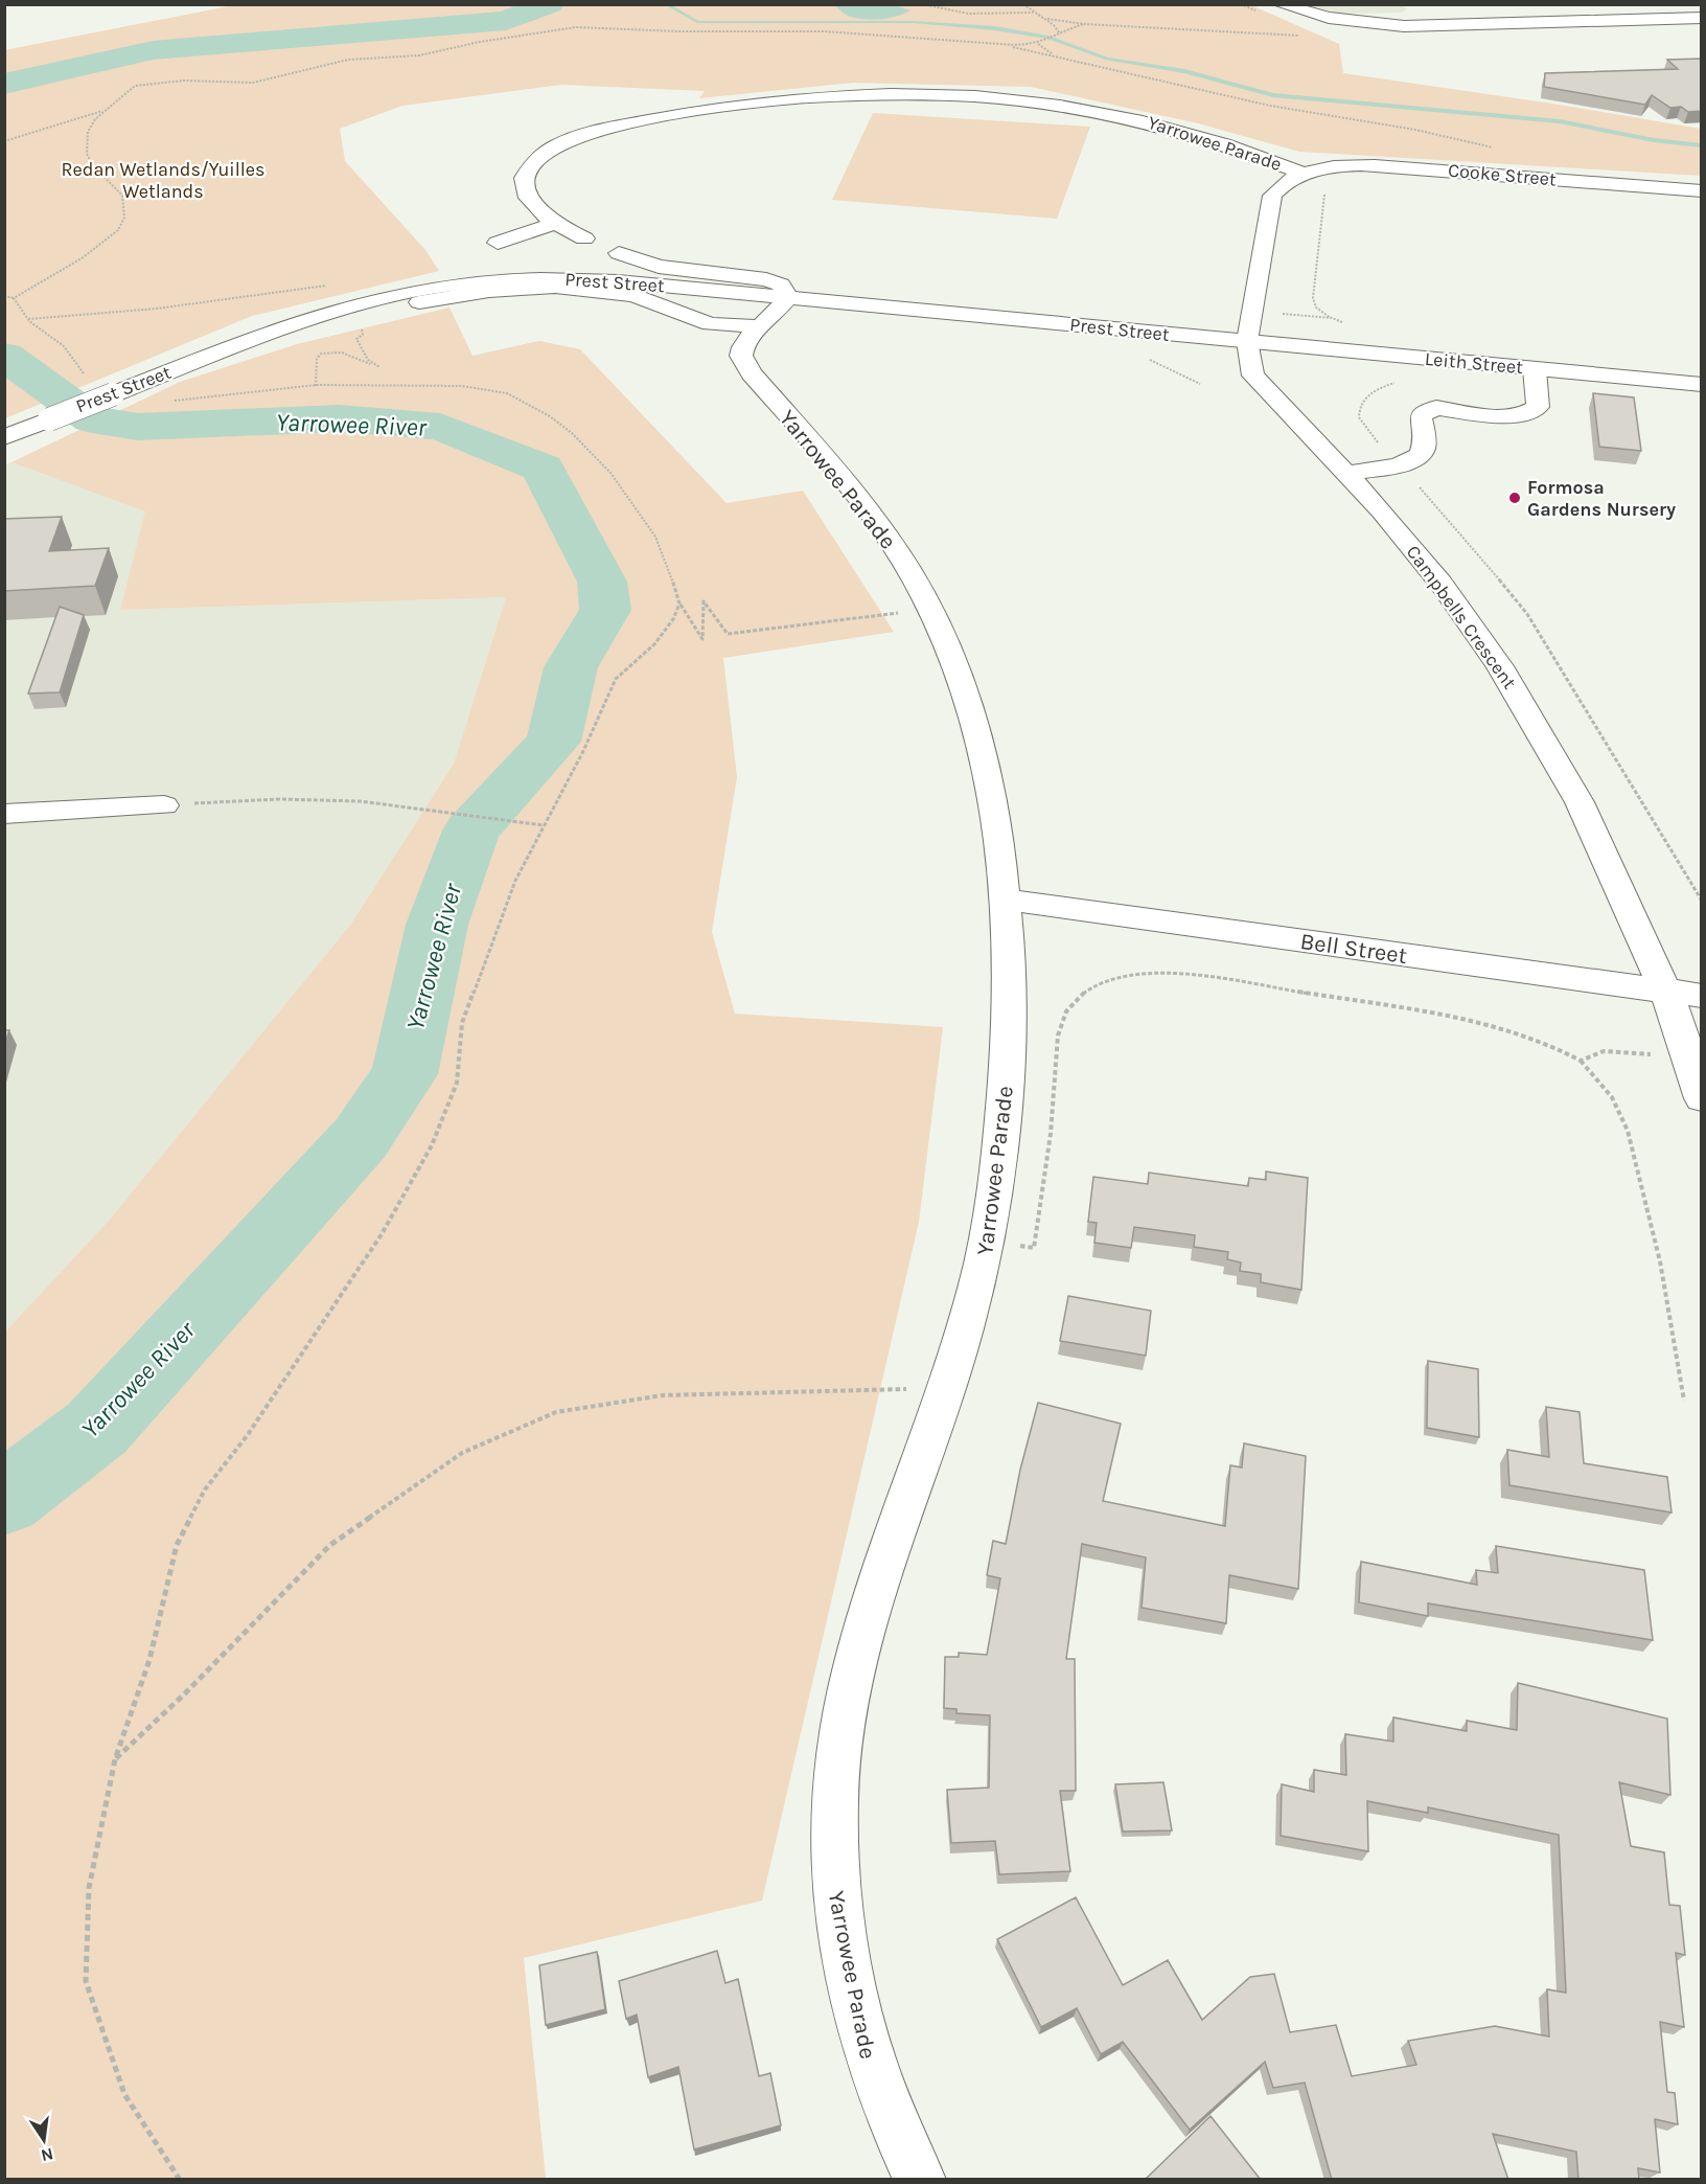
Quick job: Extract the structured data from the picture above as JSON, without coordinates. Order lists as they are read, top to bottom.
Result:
{
  "streets": {
    "street": [
      "Yarrowee Parade",
      "Cooke Street",
      "Prest Street",
      "Leith Street",
      "Campbells Crescent",
      "Bell Street"
    ]
  },
  "crossings": [
    ["Yarrowee Parade", "Cooke Street"],
    ["Yarrowee Parade", "Prest Street"],
    ["Yarrowee Parade", "Campbells Crescent"],
    ["Yarrowee Parade", "Bell Street"],
    ["Cooke Street", "Campbells Crescent"],
    ["Prest Street", "Leith Street"],
    ["Prest Street", "Campbells Crescent"],
    ["Leith Street", "Campbells Crescent"],
    ["Campbells Crescent", "Bell Street"]
  ],
  "water": ["Yarrowee River"],
  "parks": ["Redan Wetlands/Yuilles Wetlands"],
  "places": ["Formosa Gardens Nursery"],
  "north": "bottom"
}
